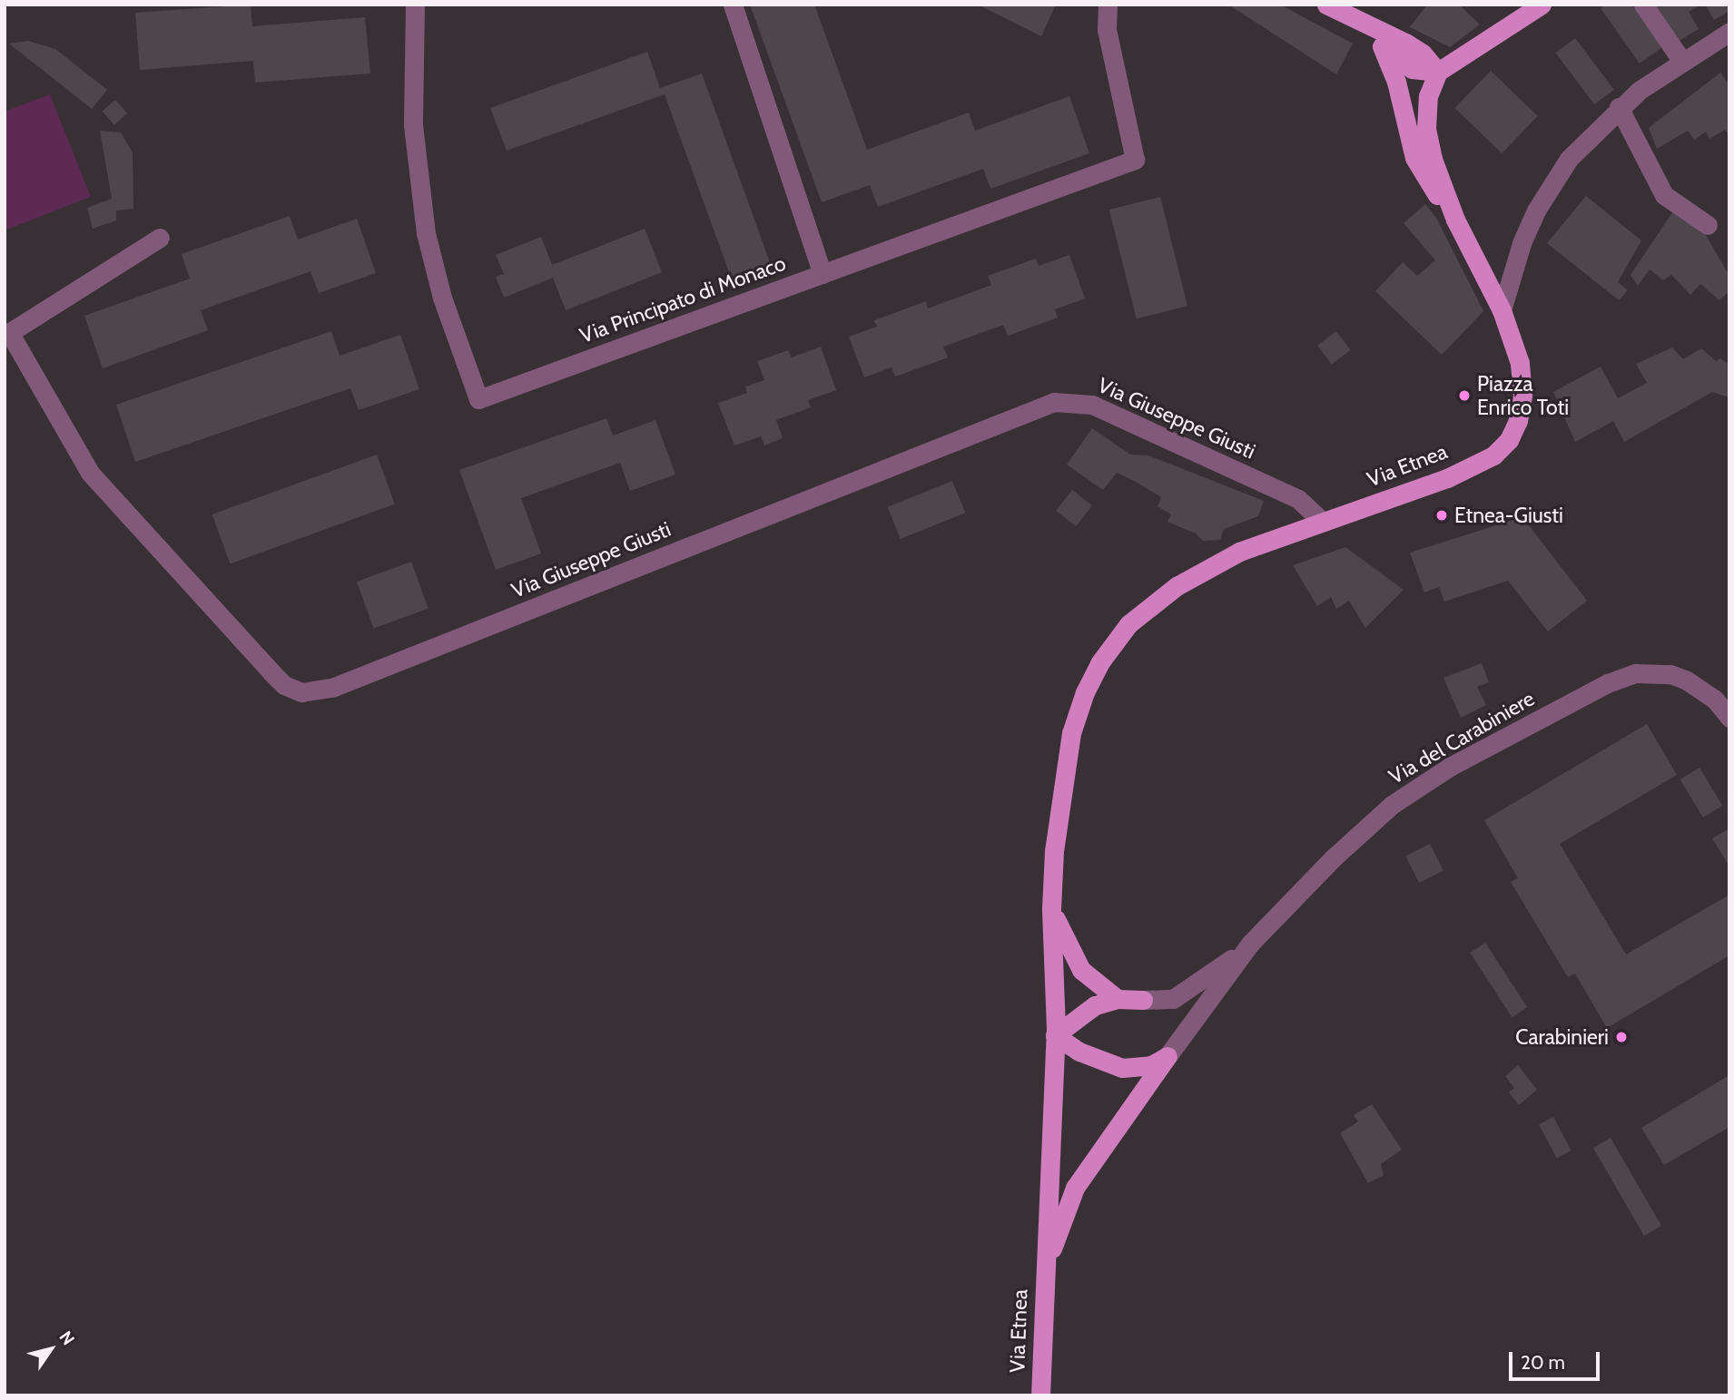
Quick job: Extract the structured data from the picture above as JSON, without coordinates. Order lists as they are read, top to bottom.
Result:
{
  "streets": {
    "main road": ["Via Etnea"],
    "street": ["Via Principato di Monaco", "Via Giuseppe Giusti", "Via del Carabiniere"]
  },
  "crossings": [
    ["Via Giuseppe Giusti", "Via Etnea"]
  ],
  "places": ["Piazza Enrico Toti", "Etnea-Giusti", "Carabinieri"],
  "scale_bar": "20 m",
  "north": "top right"
}
